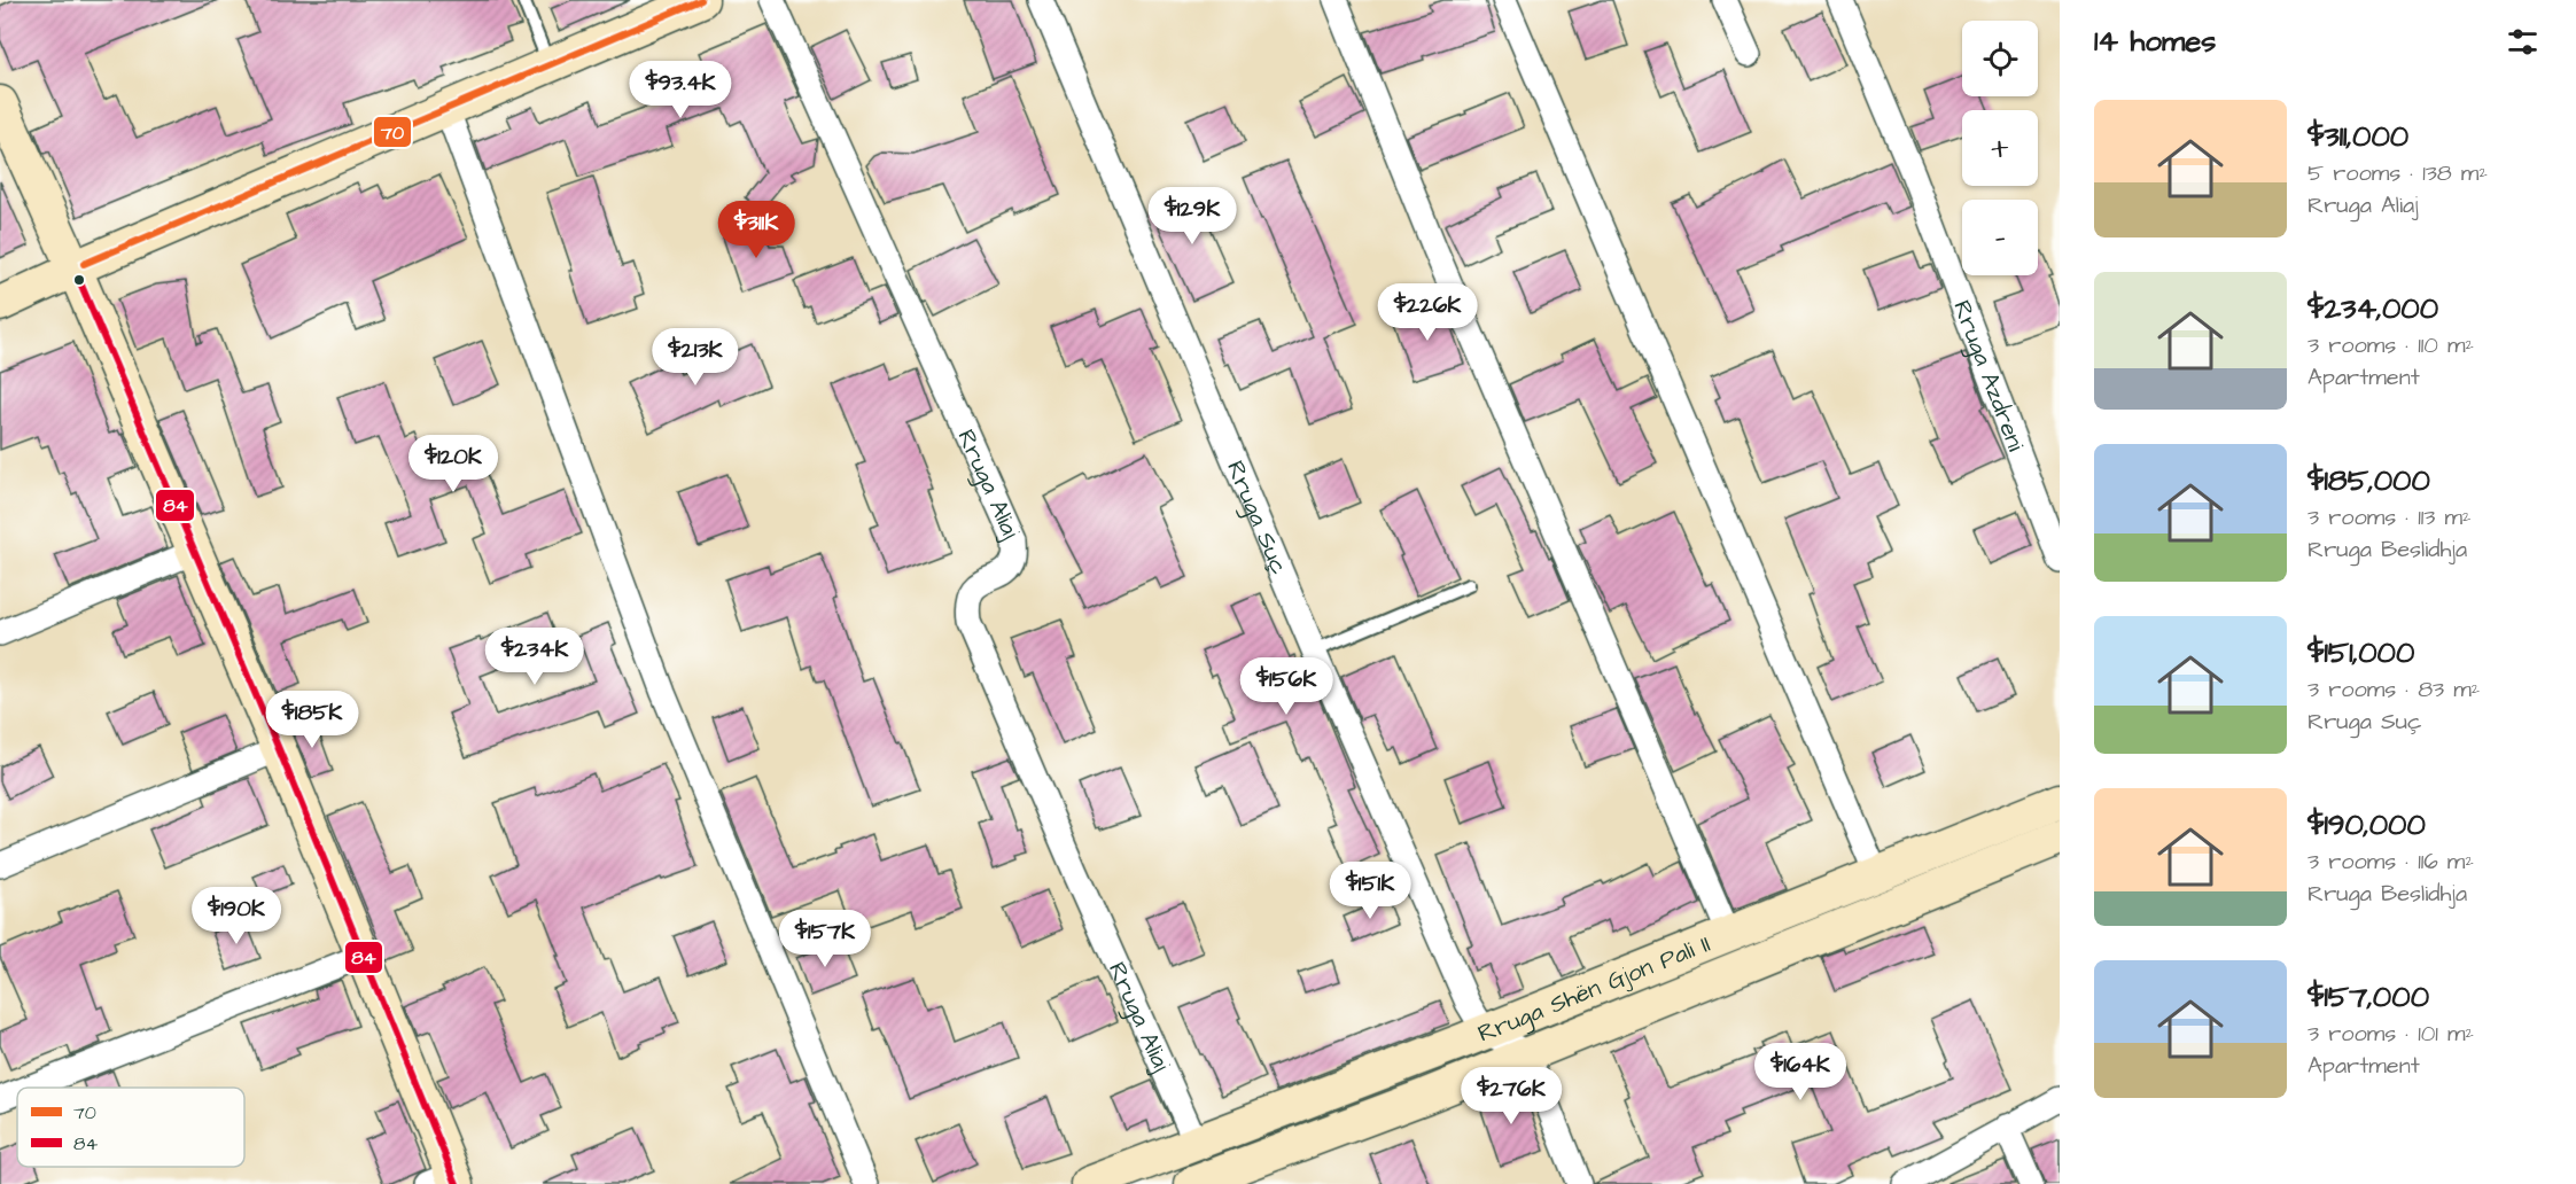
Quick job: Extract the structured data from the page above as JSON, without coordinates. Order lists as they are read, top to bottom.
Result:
{
  "streets": {
    "street": [
      "Rruga Azdreni",
      "Rruga Aliaj",
      "Rruga Suç",
      "Rruga Shën Gjon Pali II"
    ]
  },
  "crossings": [
    ["Rruga Aliaj", "Rruga Shën Gjon Pali II"],
    ["Rruga Suç", "Rruga Shën Gjon Pali II"]
  ],
  "lines": ["transit line 70", "transit line 84"],
  "legend": ["70", "84"],
  "page": {
    "heading": "14 homes",
    "map_buttons": ["+", "−"],
    "price": [
      "$93.4K",
      "$129K",
      "$311K",
      "$226K",
      "$213K",
      "$120K",
      "$234K",
      "$156K",
      "$185K",
      "$151K",
      "$190K",
      "$157K",
      "$164K",
      "$276K"
    ],
    "list": [
      {
        "name": "$311,000",
        "note": "5 rooms · 138 m² · Rruga Aliaj"
      },
      {
        "name": "$234,000",
        "note": "3 rooms · 110 m² · Apartment"
      },
      {
        "name": "$185,000",
        "note": "3 rooms · 113 m² · Rruga Beslidhja"
      },
      {
        "name": "$151,000",
        "note": "3 rooms · 83 m² · Rruga Suç"
      },
      {
        "name": "$190,000",
        "note": "3 rooms · 116 m² · Rruga Beslidhja"
      },
      {
        "name": "$157,000",
        "note": "3 rooms · 101 m² · Apartment"
      }
    ]
  }
}
